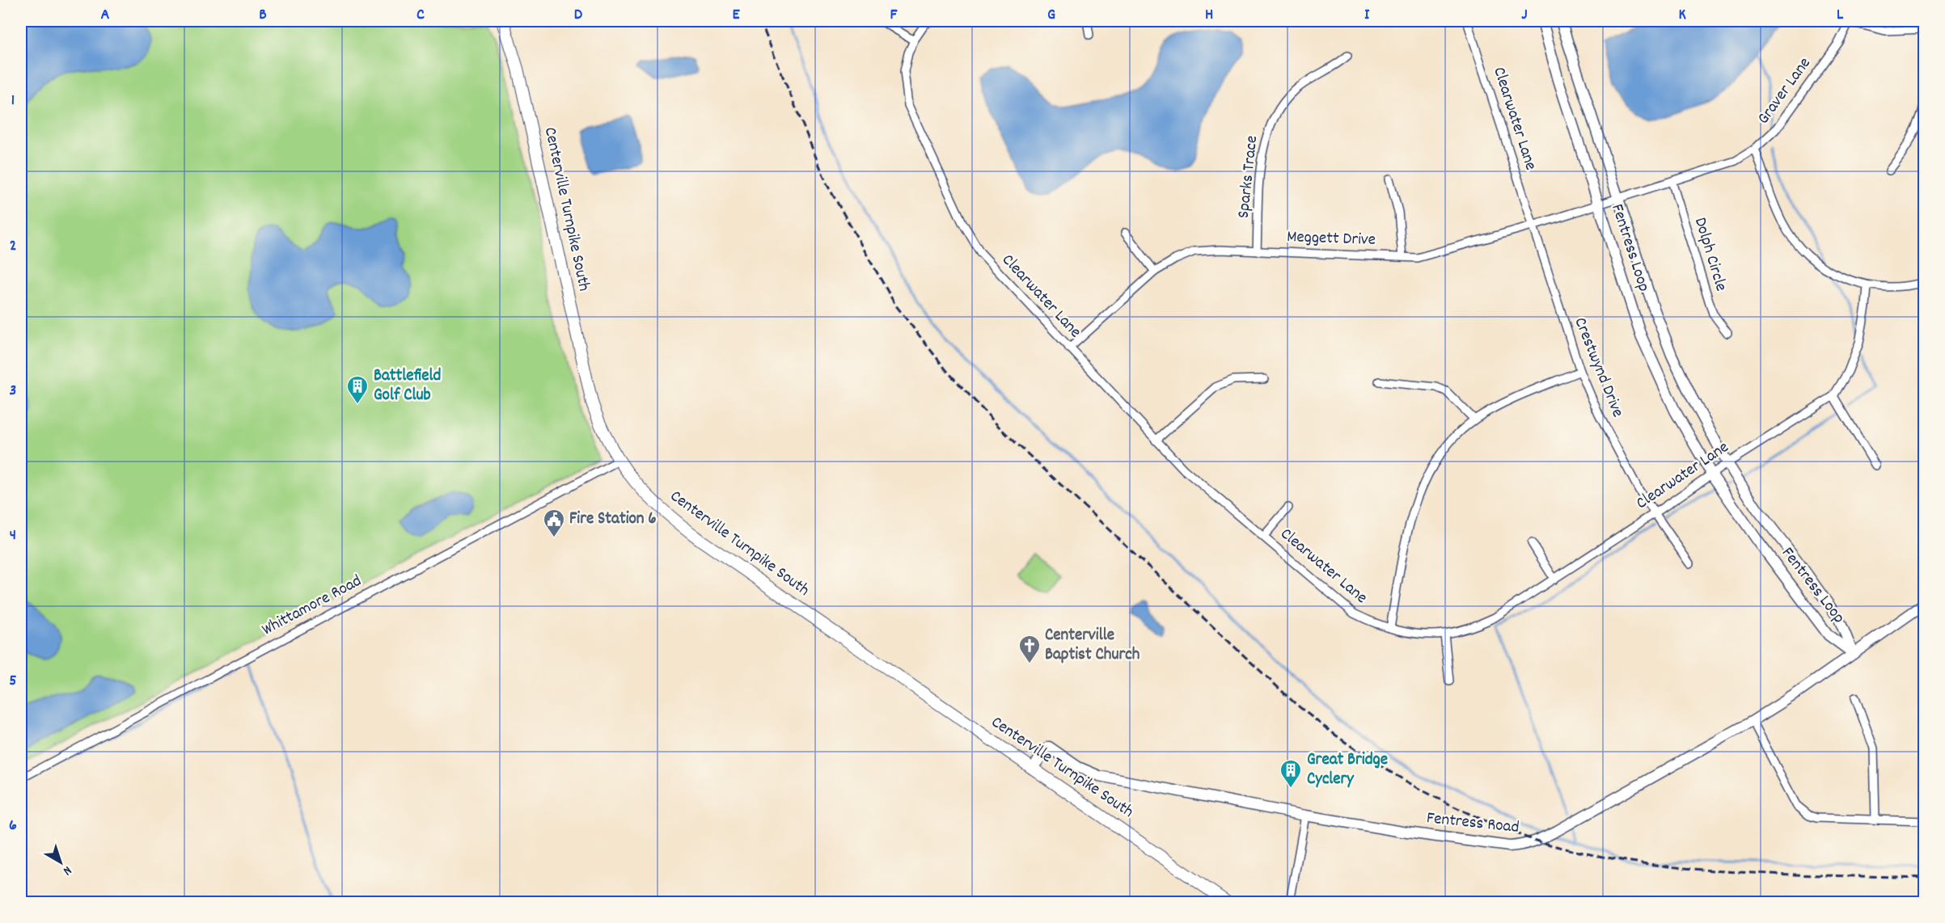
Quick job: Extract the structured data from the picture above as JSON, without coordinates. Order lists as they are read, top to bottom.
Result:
{
  "streets": {
    "main road": ["Centerville Turnpike South"],
    "street": [
      "Graver Lane",
      "Clearwater Lane",
      "Sparks Trace",
      "Meggett Drive",
      "Fentress Loop",
      "Dolph Circle",
      "Crestwynd Drive",
      "Whittamore Road",
      "Fentress Road"
    ]
  },
  "crossings": [
    ["Graver Lane", "Meggett Drive"],
    ["Graver Lane", "Fentress Loop"],
    ["Graver Lane", "Dolph Circle"],
    ["Clearwater Lane", "Meggett Drive"],
    ["Clearwater Lane", "Fentress Loop"],
    ["Clearwater Lane", "Crestwynd Drive"],
    ["Sparks Trace", "Meggett Drive"],
    ["Centerville Turnpike South", "Whittamore Road"],
    ["Centerville Turnpike South", "Fentress Road"],
    ["Meggett Drive", "Fentress Loop"],
    ["Meggett Drive", "Crestwynd Drive"],
    ["Fentress Loop", "Fentress Road"]
  ],
  "places": {
    "building": ["Battlefield Golf Club", "Great Bridge Cyclery"],
    "public building": ["Fire Station 6"],
    "church": ["Centerville Baptist Church"]
  },
  "north": "bottom right",
  "grid": {
    "columns": [
      "A",
      "B",
      "C",
      "D",
      "E",
      "F",
      "G",
      "H",
      "I",
      "J",
      "K",
      "L"
    ],
    "rows": [
      "1",
      "2",
      "3",
      "4",
      "5",
      "6"
    ]
  }
}
